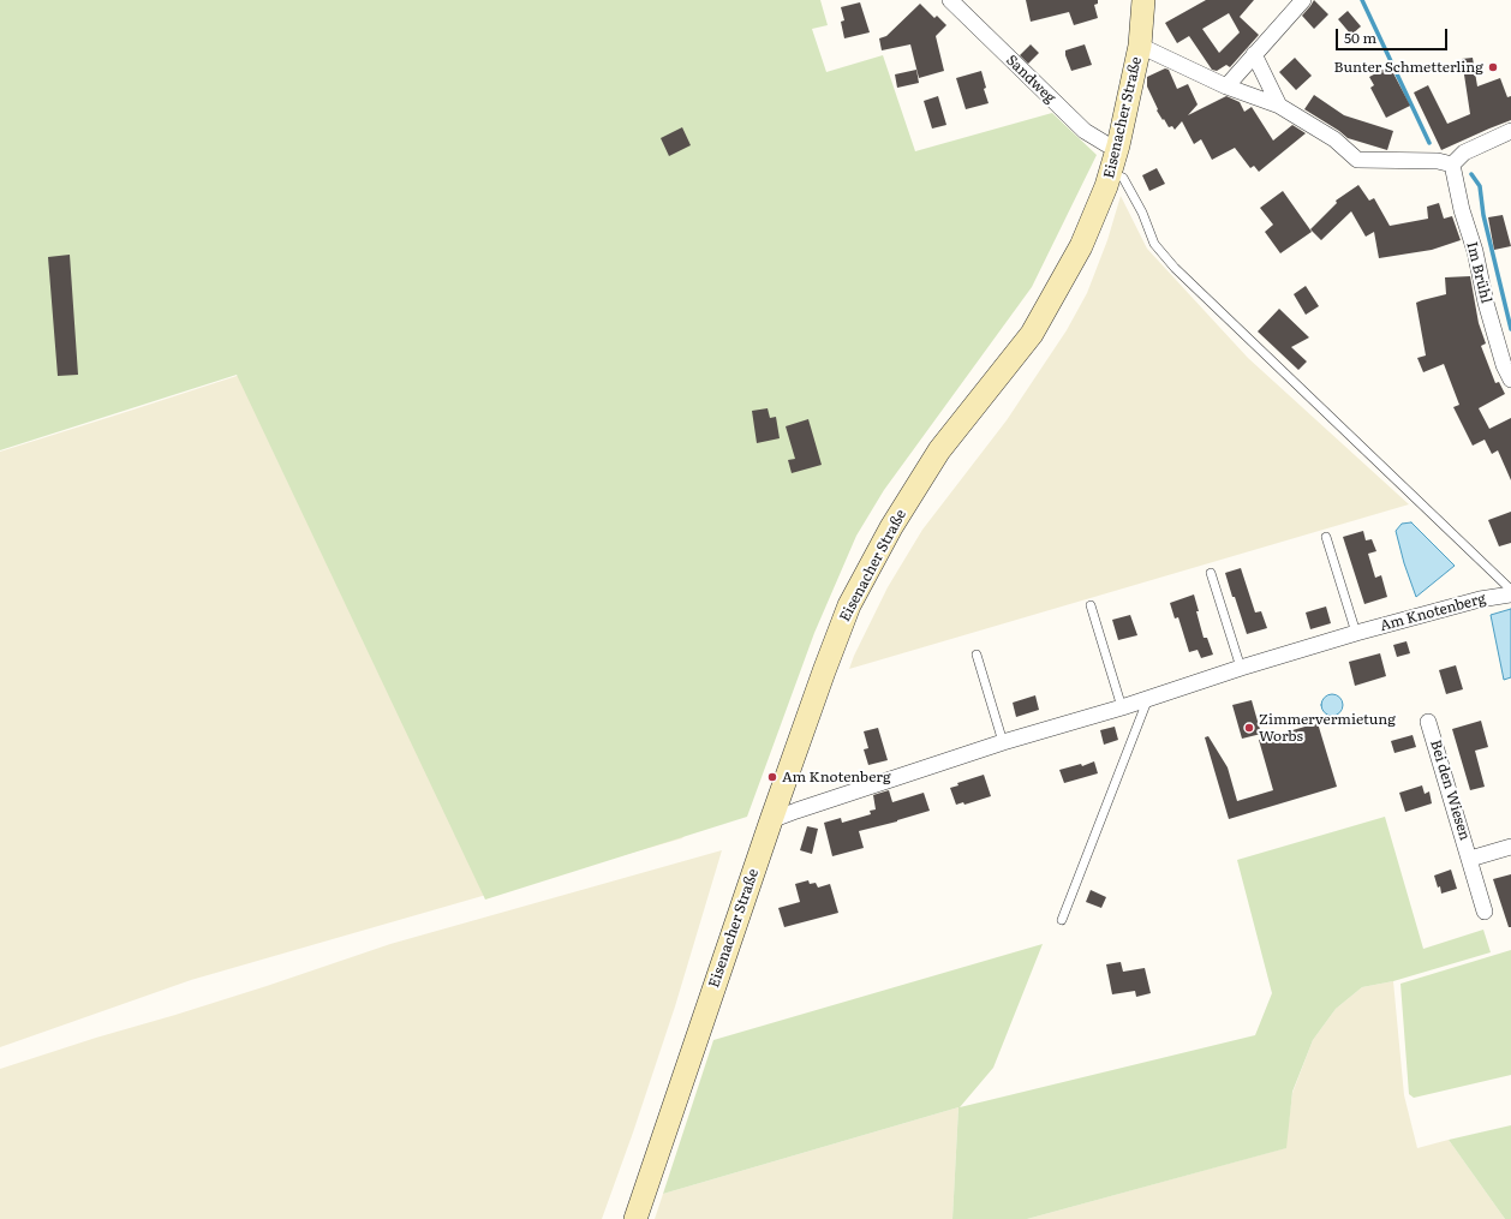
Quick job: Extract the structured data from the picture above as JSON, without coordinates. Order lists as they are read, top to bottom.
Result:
{
  "streets": {
    "main road": ["Eisenacher Straße"],
    "street": [
      "Sandweg",
      "Im Brühl",
      "Am Knotenberg",
      "Bei den Wiesen"
    ]
  },
  "crossings": [
    ["Sandweg", "Eisenacher Straße"],
    ["Eisenacher Straße", "Am Knotenberg"]
  ],
  "places": ["Bunter Schmetterling", "Zimmervermietung Worbs", "Am Knotenberg"],
  "scale_bar": "50 m"
}
